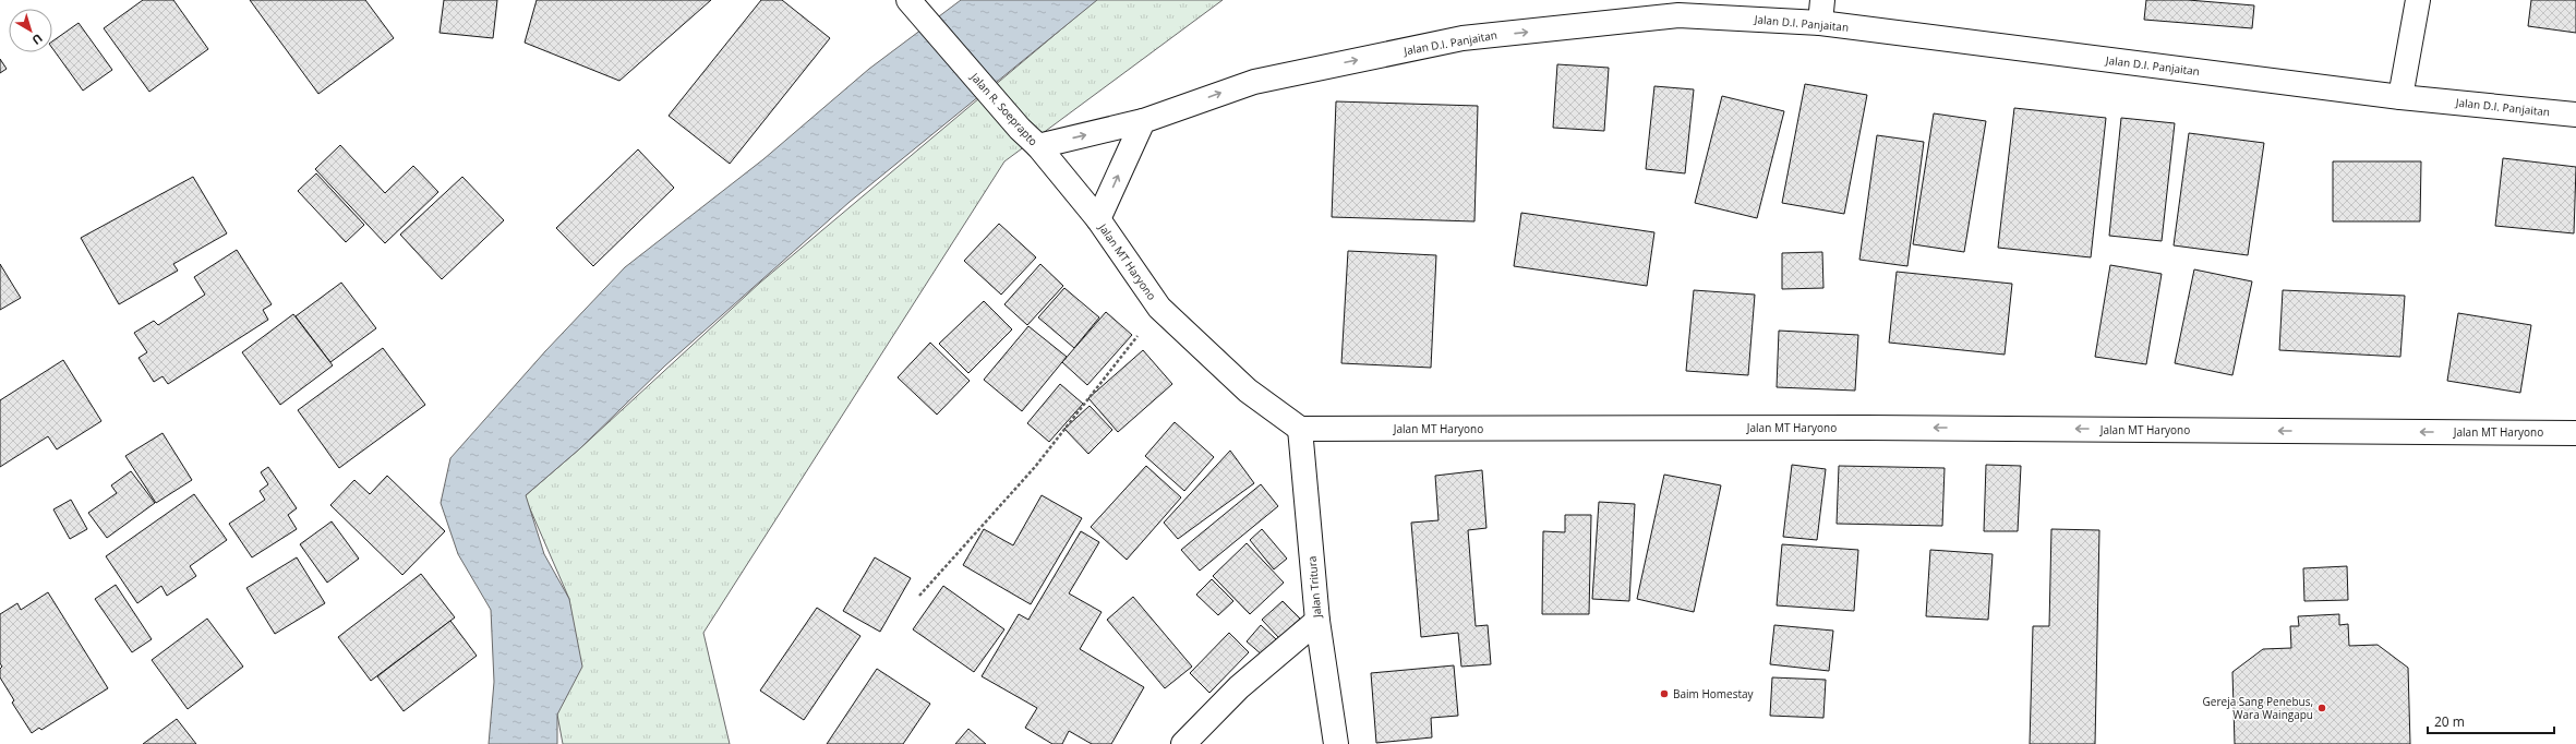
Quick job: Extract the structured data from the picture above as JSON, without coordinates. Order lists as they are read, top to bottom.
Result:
{
  "streets": {
    "main road": [
      "Jalan D.I. Panjaitan",
      "Jalan R. Soeprapto",
      "Jalan MT Haryono",
      "Jalan Tritura"
    ]
  },
  "crossings": [
    ["Jalan D.I. Panjaitan", "Jalan R. Soeprapto"],
    ["Jalan R. Soeprapto", "Jalan MT Haryono"],
    ["Jalan MT Haryono", "Jalan Tritura"]
  ],
  "one_way": ["Jalan D.I. Panjaitan", "Jalan MT Haryono"],
  "places": ["Baim Homestay", "Gereja Sang Penebus, Wara Waingapu"],
  "scale_bar": "20 m",
  "north": "bottom right"
}
